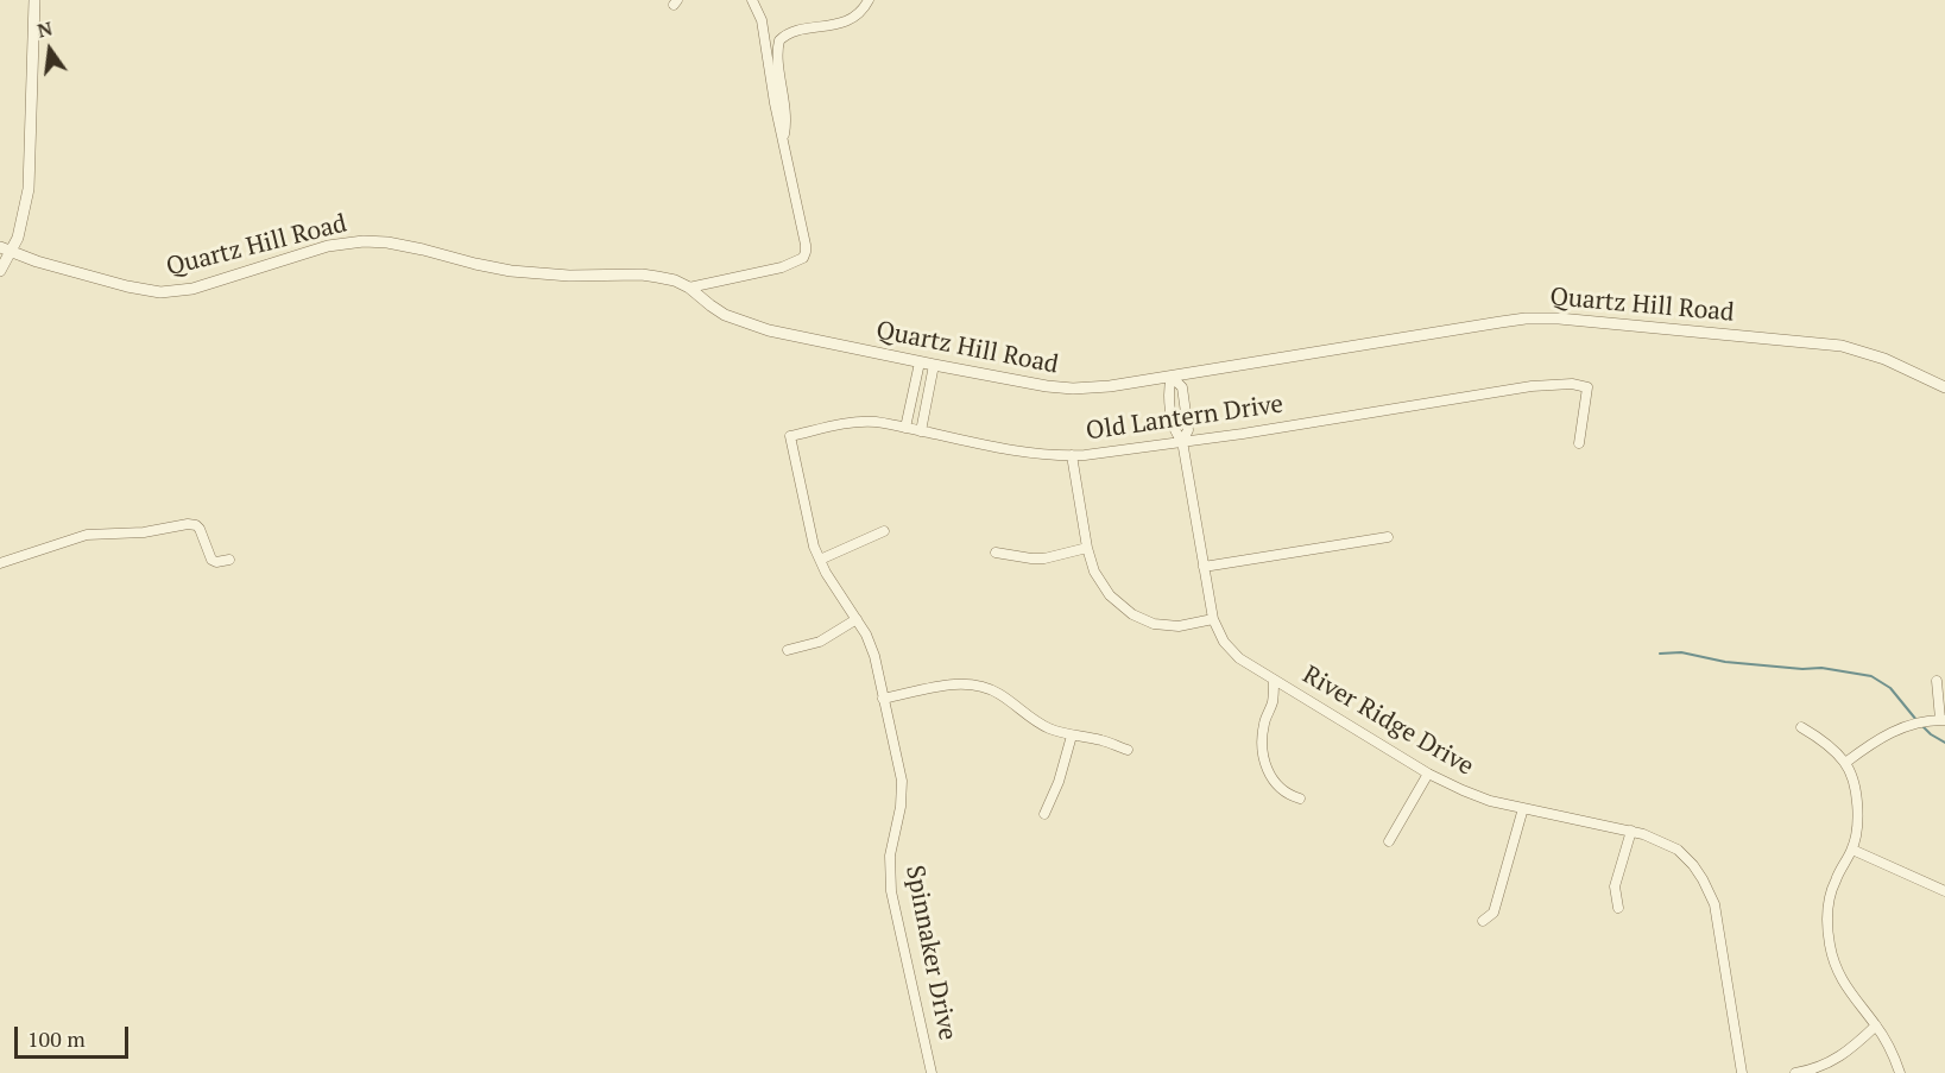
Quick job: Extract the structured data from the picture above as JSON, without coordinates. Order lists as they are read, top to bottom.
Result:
{
  "streets": {
    "street": [
      "Quartz Hill Road",
      "Old Lantern Drive",
      "River Ridge Drive",
      "Spinnaker Drive"
    ]
  },
  "crossings": [
    ["Quartz Hill Road", "River Ridge Drive"],
    ["Old Lantern Drive", "River Ridge Drive"],
    ["Old Lantern Drive", "Spinnaker Drive"]
  ],
  "scale_bar": "100 m",
  "north": "top"
}
